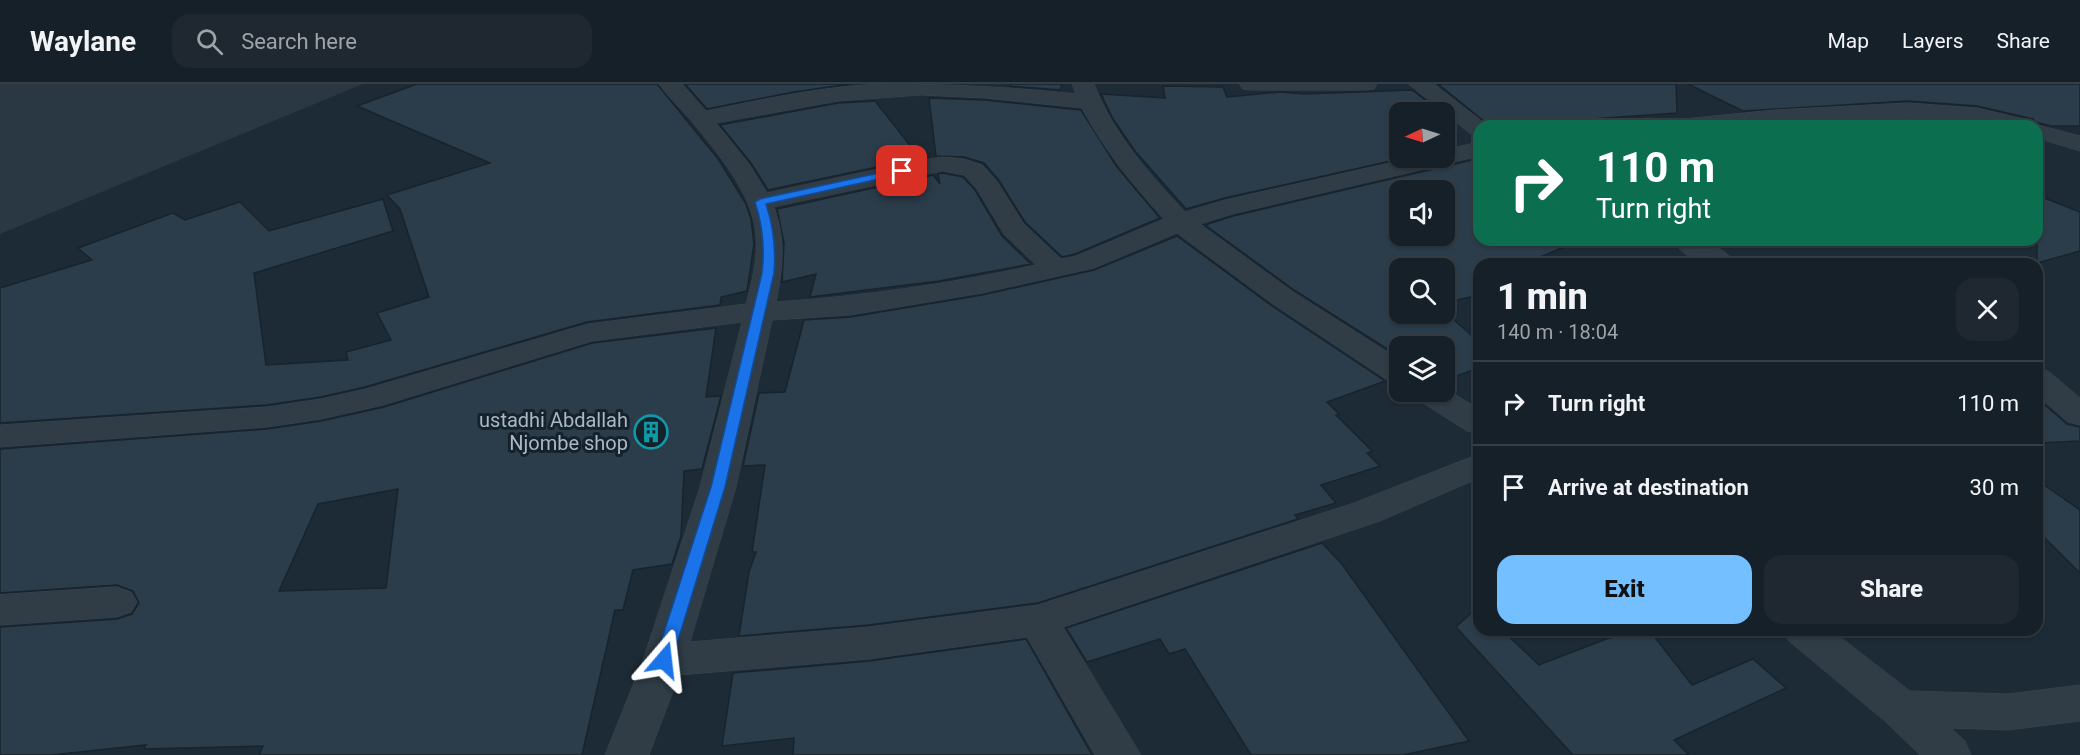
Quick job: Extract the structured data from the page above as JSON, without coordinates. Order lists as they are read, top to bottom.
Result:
{
  "places": {
    "building": ["ustadhi Abdallah Njombe shop"]
  },
  "north": "left",
  "page": {
    "header": "Waylane",
    "search": "Search here",
    "nav": ["Map", "Layers", "Share"],
    "turn": ["110 m", "Turn right"],
    "heading": ["1 min", "140 m · 18:04"],
    "list": [
      {
        "name": "Turn right",
        "value": "110 m"
      },
      {
        "name": "Arrive at destination",
        "value": "30 m"
      }
    ],
    "buttons": ["Exit", "Share"]
  }
}
